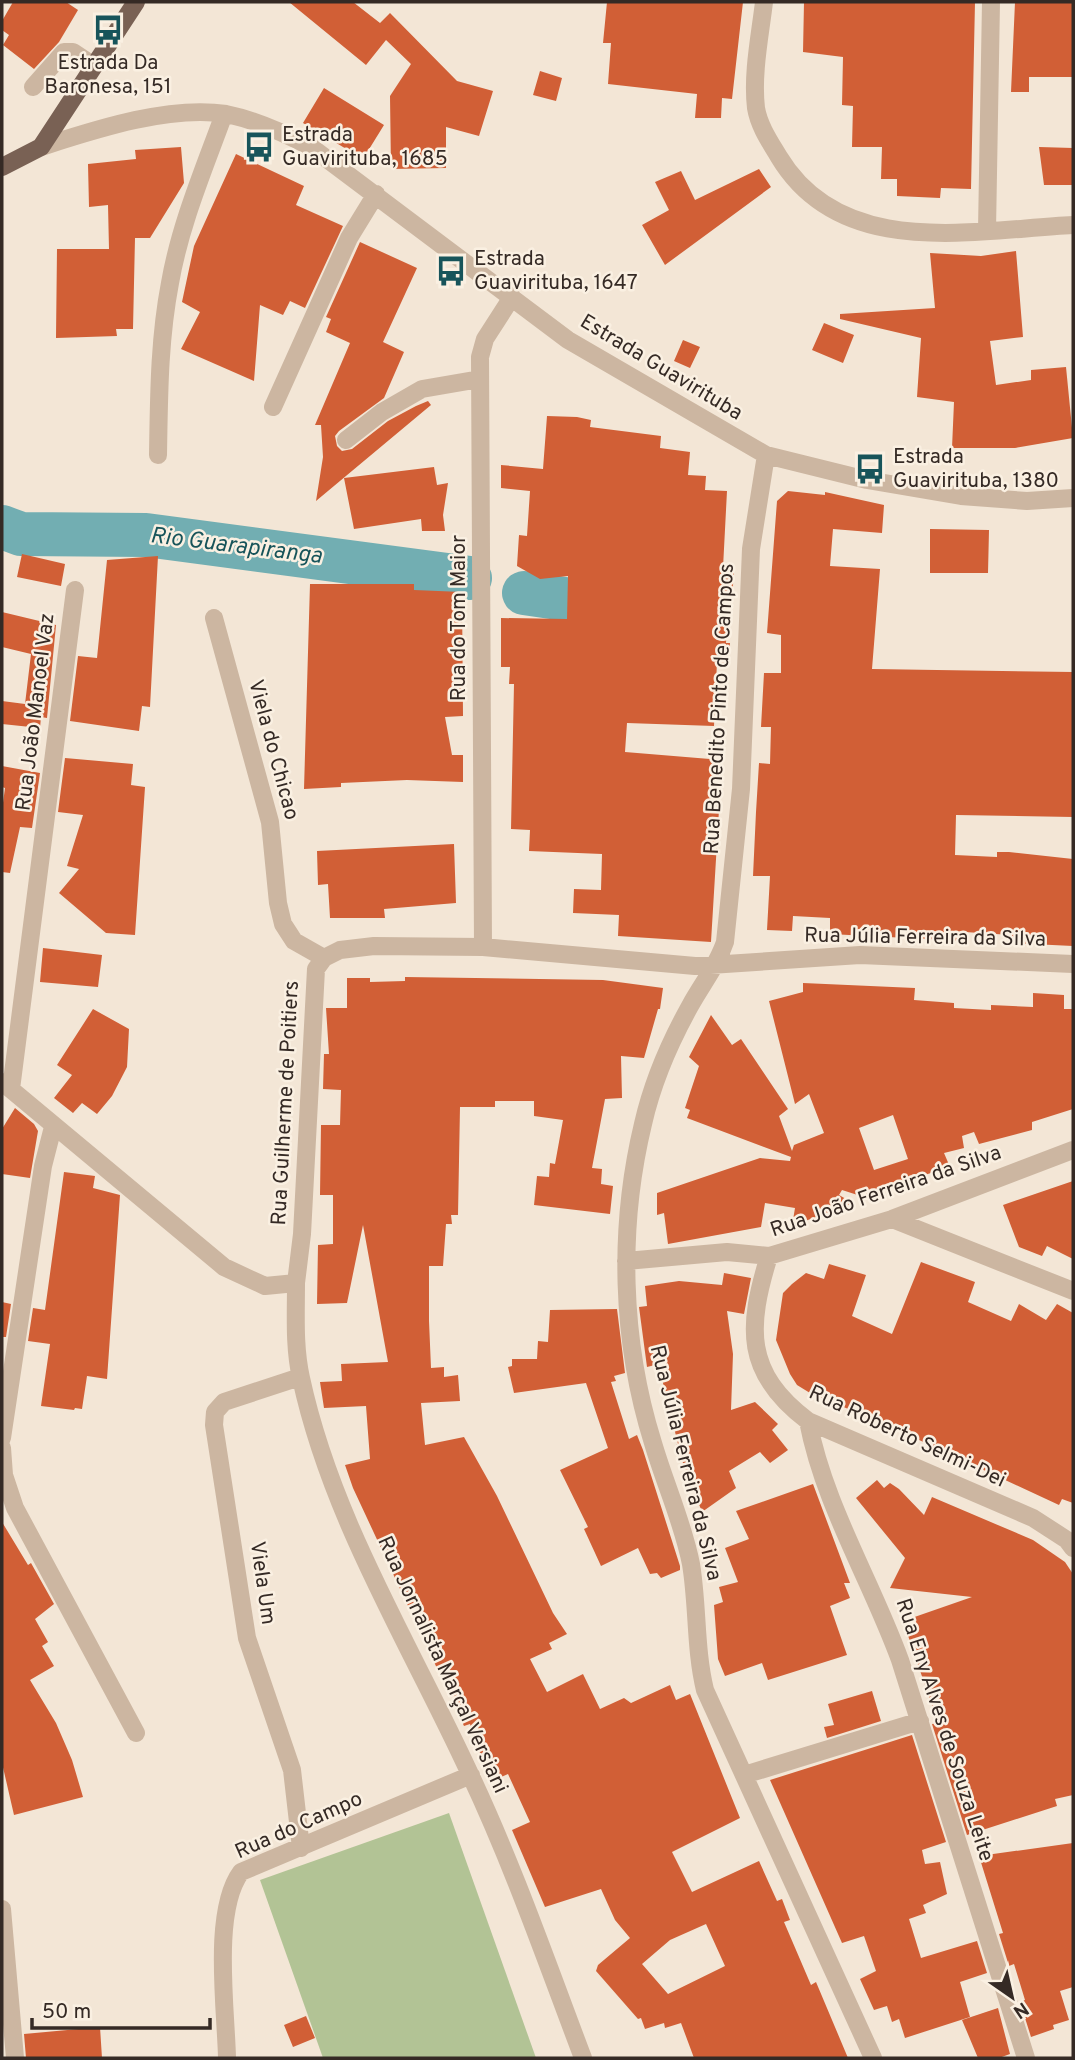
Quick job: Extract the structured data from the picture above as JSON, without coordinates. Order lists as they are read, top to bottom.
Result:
{
  "streets": {
    "main road": ["Estrada Guavirituba"],
    "street": [
      "Rua do Tom Maior",
      "Rua Benedito Pinto de Campos",
      "Rua João Manoel Vaz",
      "Viela do Chicao",
      "Rua Júlia Ferreira da Silva",
      "Rua Guilherme de Poitiers",
      "Rua João Ferreira da Silva",
      "Rua Roberto Selmi-Dei",
      "Viela Um",
      "Rua Jornalista Marçal Versiani",
      "Rua Eny Alves de Souza Leite",
      "Rua do Campo"
    ]
  },
  "crossings": [
    ["Estrada Guavirituba", "Rua do Tom Maior"],
    ["Estrada Guavirituba", "Rua Benedito Pinto de Campos"],
    ["Rua do Tom Maior", "Rua Guilherme de Poitiers"],
    ["Rua Benedito Pinto de Campos", "Rua Júlia Ferreira da Silva"],
    ["Rua Benedito Pinto de Campos", "Rua Guilherme de Poitiers"],
    ["Viela do Chicao", "Rua Guilherme de Poitiers"],
    ["Rua Júlia Ferreira da Silva", "Rua Guilherme de Poitiers"],
    ["Rua Júlia Ferreira da Silva", "Rua João Ferreira da Silva"],
    ["Rua Guilherme de Poitiers", "Rua Jornalista Marçal Versiani"],
    ["Rua João Ferreira da Silva", "Rua Roberto Selmi-Dei"],
    ["Rua Roberto Selmi-Dei", "Rua Eny Alves de Souza Leite"],
    ["Viela Um", "Rua Jornalista Marçal Versiani"],
    ["Viela Um", "Rua do Campo"],
    ["Rua Jornalista Marçal Versiani", "Rua do Campo"]
  ],
  "water": ["Rio Guarapiranga"],
  "places": {
    "bus stop": [
      "Estrada Da Baronesa, 151",
      "Estrada Guavirituba, 1685",
      "Estrada Guavirituba, 1647",
      "Estrada Guavirituba, 1380"
    ]
  },
  "scale_bar": "50 m",
  "north": "bottom right"
}
